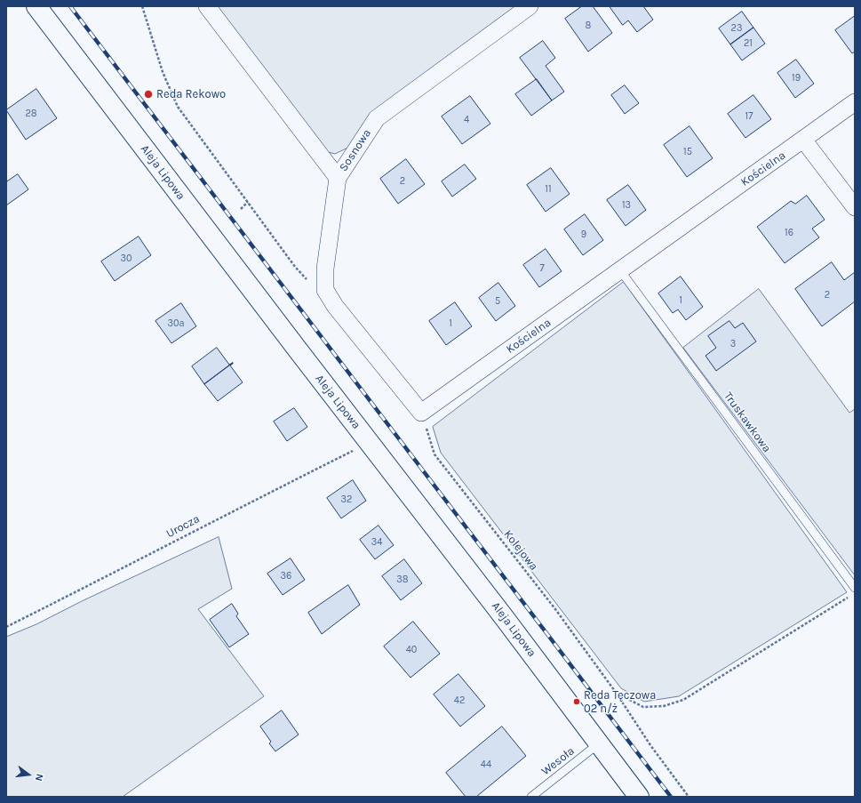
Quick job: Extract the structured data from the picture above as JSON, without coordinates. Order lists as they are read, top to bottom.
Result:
{
  "streets": {
    "street": ["Sosnowa", "Kościelna", "Aleja Lipowa"],
    "lane": ["Truskawkowa", "Wesoła"],
    "path": ["Urocza", "Kolejowa"]
  },
  "crossings": [
    ["Kościelna", "Truskawkowa"],
    ["Kościelna", "Kolejowa"],
    ["Aleja Lipowa", "Urocza"],
    ["Aleja Lipowa", "Wesoła"]
  ],
  "places": ["Reda Rekowo", "Reda Tęczowa 02 n/ż"],
  "house_numbers": [
    "8",
    "23",
    "21",
    "19",
    "28",
    "17",
    "4",
    "15",
    "2",
    "11",
    "13",
    "16",
    "9",
    "30",
    "7",
    "2",
    "1",
    "5",
    "30a",
    "1",
    "3",
    "32",
    "34",
    "36",
    "38",
    "40",
    "42",
    "44"
  ],
  "north": "right"
}
